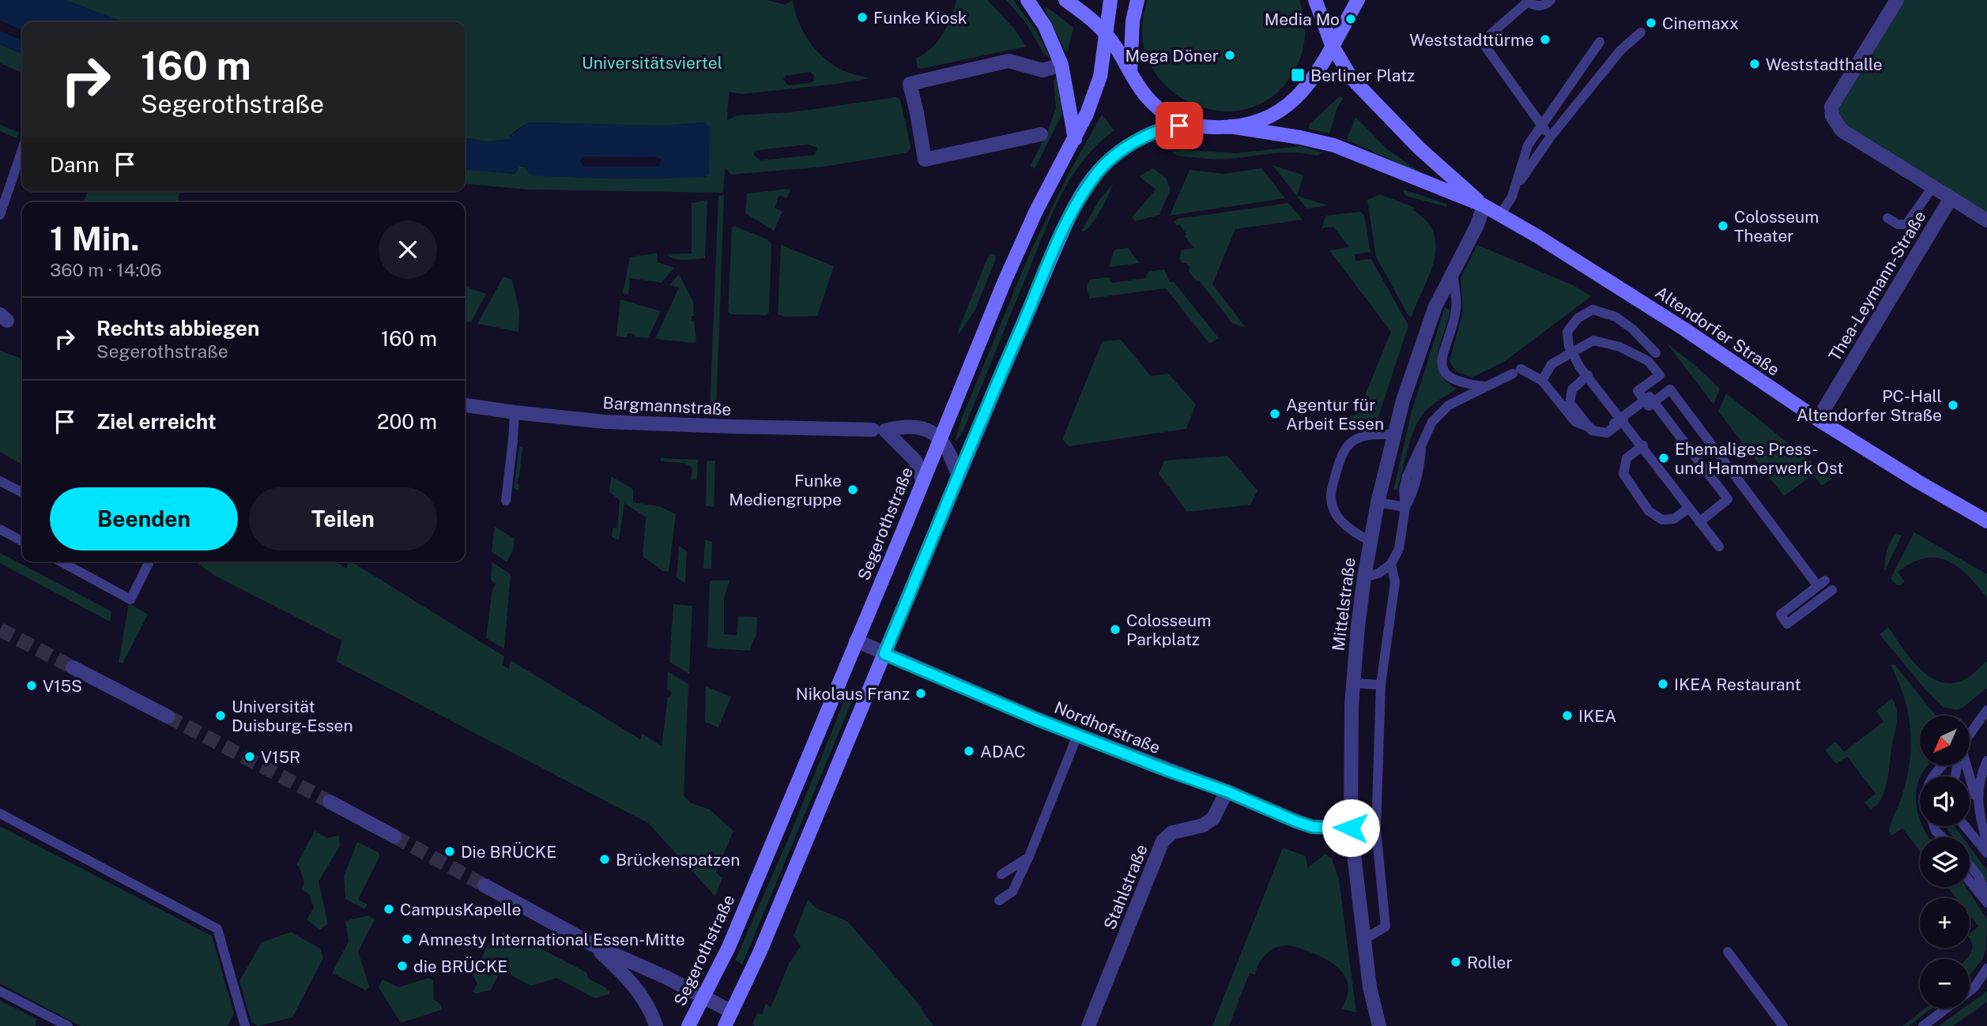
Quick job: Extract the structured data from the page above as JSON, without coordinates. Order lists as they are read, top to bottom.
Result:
{
  "streets": {
    "main road": ["Altendorfer Straße", "Segerothstraße"],
    "street": [
      "Thea-Leymann-Straße",
      "Bargmannstraße",
      "Mittelstraße",
      "Nordhofstraße",
      "Stahlstraße"
    ]
  },
  "crossings": [
    ["Thea-Leymann-Straße", "Altendorfer Straße"],
    ["Altendorfer Straße", "Mittelstraße"],
    ["Segerothstraße", "Nordhofstraße"],
    ["Mittelstraße", "Nordhofstraße"],
    ["Nordhofstraße", "Stahlstraße"]
  ],
  "parks": ["Universitätsviertel"],
  "places": {
    "other": [
      "Funke Kiosk",
      "Media Mo",
      "Cinemaxx",
      "Weststadttürme",
      "Mega Döner",
      "Weststadthalle",
      "Colosseum Theater",
      "PC-Hall Altendorfer Straße",
      "Agentur für Arbeit Essen",
      "Ehemaliges Press- und Hammerwerk Ost",
      "Funke Mediengruppe",
      "Colosseum Parkplatz",
      "IKEA Restaurant",
      "V15S",
      "Nikolaus Franz",
      "Universität Duisburg-Essen",
      "IKEA",
      "ADAC",
      "V15R",
      "Die BRÜCKE",
      "Brückenspatzen",
      "CampusKapelle",
      "Amnesty International Essen-Mitte",
      "Roller",
      "die BRÜCKE"
    ],
    "transit": ["Berliner Platz"]
  },
  "north": "bottom left",
  "page": {
    "turn": ["160 m", "Segerothstraße"],
    "then": "Dann",
    "heading": ["1 Min.", "360 m · 14:06"],
    "list": [
      {
        "name": "Rechts abbiegen",
        "note": "Segerothstraße",
        "value": "160 m"
      },
      {
        "name": "Ziel erreicht",
        "value": "200 m"
      }
    ],
    "buttons": ["Beenden", "Teilen"],
    "map_buttons": ["+", "−"]
  }
}
